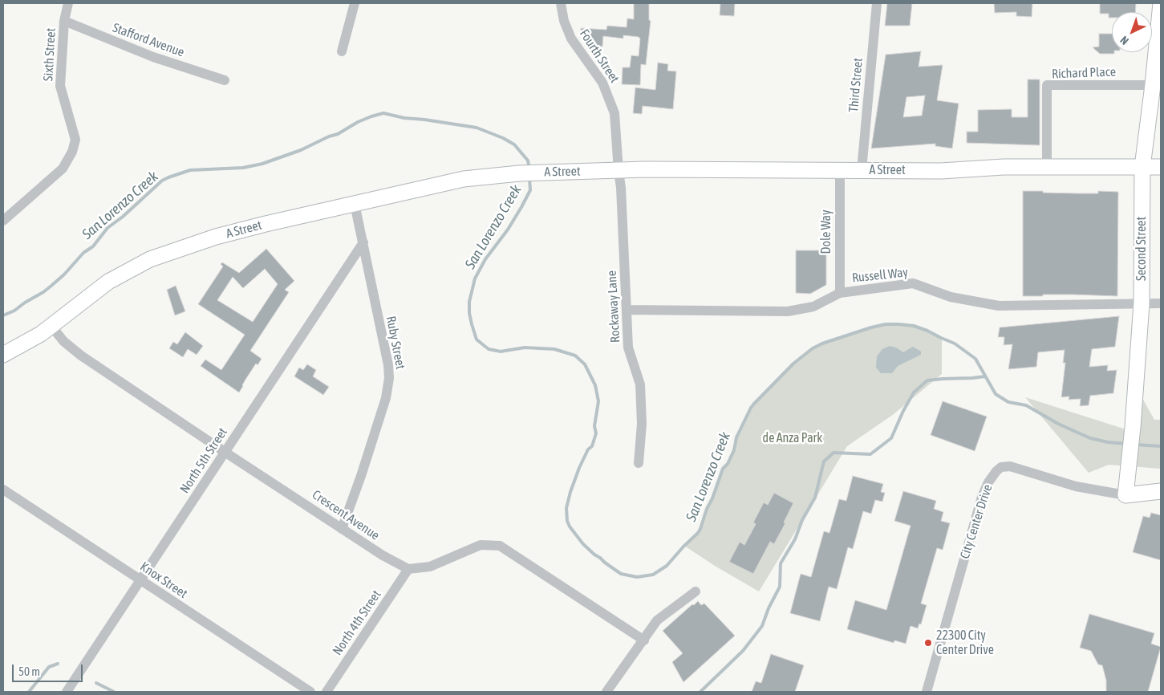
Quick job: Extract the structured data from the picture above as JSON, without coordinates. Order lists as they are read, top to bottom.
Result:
{
  "streets": {
    "main road": ["A Street", "Second Street", "City Center Drive"],
    "street": [
      "Stafford Avenue",
      "Sixth Street",
      "Fourth Street",
      "Richard Place",
      "Third Street",
      "Dole Way",
      "Russell Way",
      "Rockaway Lane",
      "Ruby Street",
      "North 5th Street",
      "Crescent Avenue",
      "Knox Street",
      "North 4th Street"
    ]
  },
  "crossings": [
    ["Stafford Avenue", "Sixth Street"],
    ["Fourth Street", "A Street"],
    ["Fourth Street", "Rockaway Lane"],
    ["Richard Place", "A Street"],
    ["Richard Place", "Second Street"],
    ["Third Street", "A Street"],
    ["A Street", "Dole Way"],
    ["A Street", "Second Street"],
    ["A Street", "Rockaway Lane"],
    ["A Street", "Ruby Street"],
    ["A Street", "Crescent Avenue"],
    ["Dole Way", "Russell Way"],
    ["Second Street", "Russell Way"],
    ["Second Street", "City Center Drive"],
    ["Russell Way", "Rockaway Lane"],
    ["Ruby Street", "North 5th Street"],
    ["Ruby Street", "Crescent Avenue"],
    ["North 5th Street", "Crescent Avenue"],
    ["North 5th Street", "Knox Street"],
    ["Crescent Avenue", "North 4th Street"]
  ],
  "water": ["San Lorenzo Creek"],
  "parks": ["de Anza Park"],
  "places": ["22300 City Center Drive"],
  "scale_bar": "50 m",
  "north": "bottom left"
}
